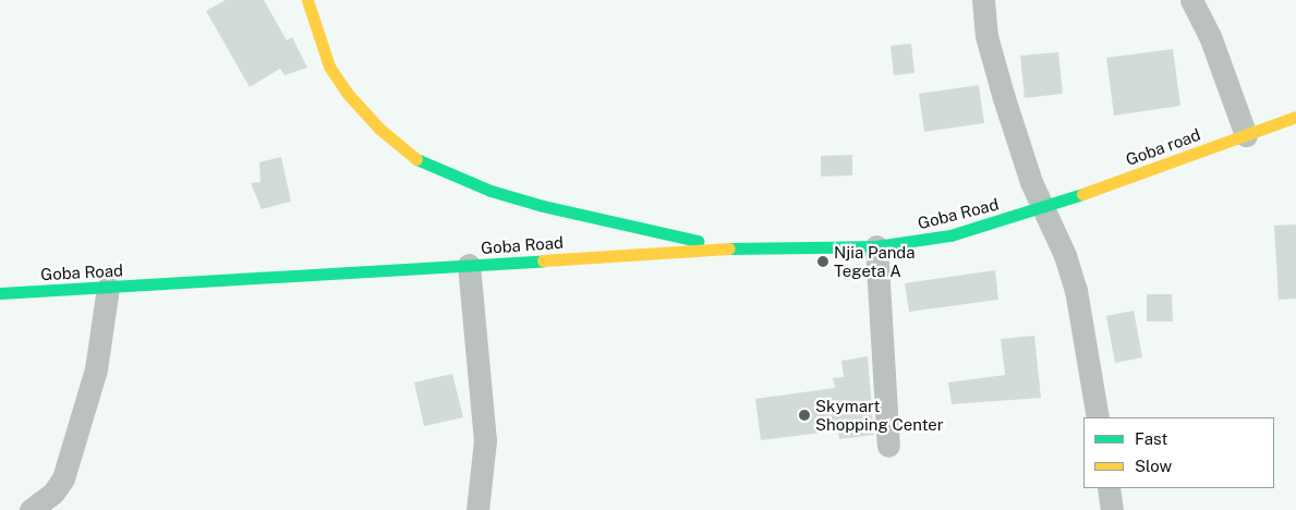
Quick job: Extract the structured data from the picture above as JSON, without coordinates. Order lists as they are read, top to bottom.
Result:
{
  "streets": {
    "main road": ["Goba road", "Goba Road"]
  },
  "crossings": [
    ["Goba road", "Goba Road"]
  ],
  "places": ["Njia Panda Tegeta A", "Skymart Shopping Center"],
  "legend": ["Fast", "Slow"]
}
